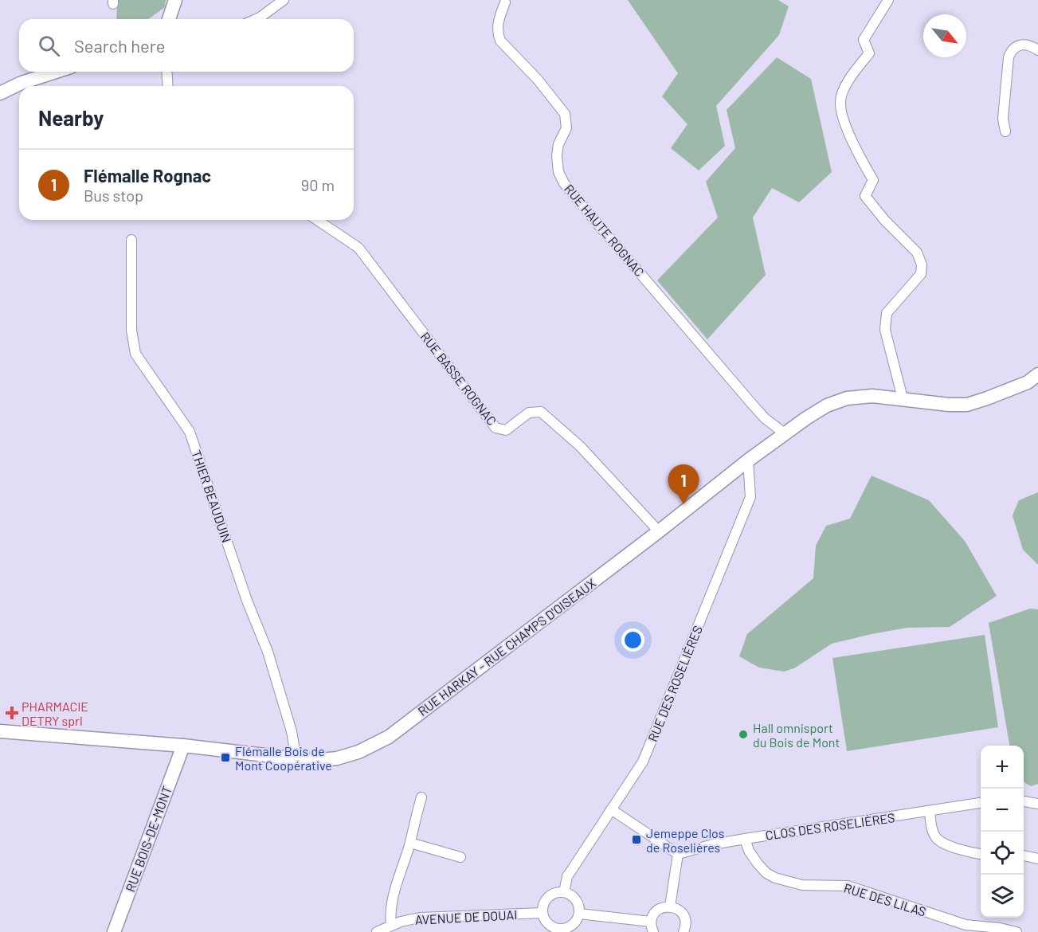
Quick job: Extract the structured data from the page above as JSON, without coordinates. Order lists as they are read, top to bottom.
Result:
{
  "streets": {
    "street": [
      "RUE HAUTE ROGNAC",
      "RUE BASSE ROGNAC",
      "THIER BEAUDUIN",
      "RUE HARKAY - RUE CHAMPS D'OISEAUX",
      "RUE DES ROSELIÈRES",
      "CLOS DES ROSELIÈRES",
      "RUE BOIS-DE-MONT",
      "RUE DES LILAS",
      "AVENUE DE DOUAI"
    ]
  },
  "crossings": [
    ["RUE HAUTE ROGNAC", "RUE HARKAY - RUE CHAMPS D'OISEAUX"],
    ["RUE BASSE ROGNAC", "RUE HARKAY - RUE CHAMPS D'OISEAUX"],
    ["THIER BEAUDUIN", "RUE HARKAY - RUE CHAMPS D'OISEAUX"],
    ["RUE HARKAY - RUE CHAMPS D'OISEAUX", "RUE DES ROSELIÈRES"],
    ["RUE HARKAY - RUE CHAMPS D'OISEAUX", "RUE BOIS-DE-MONT"],
    ["RUE DES ROSELIÈRES", "AVENUE DE DOUAI"],
    ["CLOS DES ROSELIÈRES", "RUE DES LILAS"]
  ],
  "places": {
    "health": ["PHARMACIE DETRY sprl"],
    "other": ["Hall omnisport du Bois de Mont"],
    "transit": ["Flémalle Bois de Mont Coopérative", "Jemeppe Clos de Roselières"]
  },
  "north": "bottom right",
  "page": {
    "search": "Search here",
    "heading": "Nearby",
    "list": [
      {
        "mark": "1",
        "name": "Flémalle Rognac",
        "note": "Bus stop",
        "value": "90 m"
      }
    ],
    "pins": "1",
    "map_buttons": ["+", "−"]
  }
}
